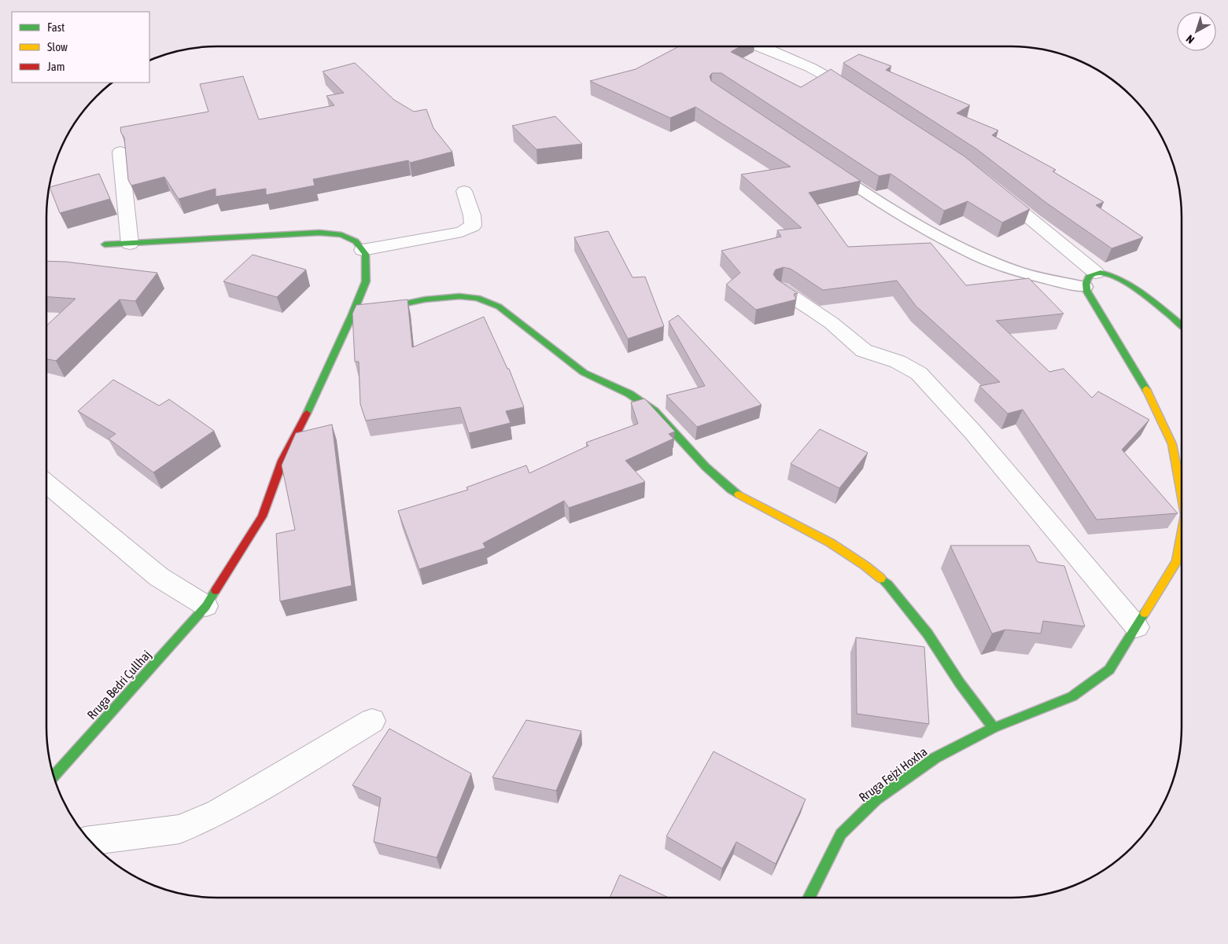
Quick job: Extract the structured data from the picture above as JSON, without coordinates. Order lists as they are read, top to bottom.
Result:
{
  "streets": {
    "street": ["Rruga Bedri Çullhaj", "Rruga Fejzi Hoxha"]
  },
  "legend": ["Fast", "Slow", "Jam"],
  "north": "bottom left"
}
